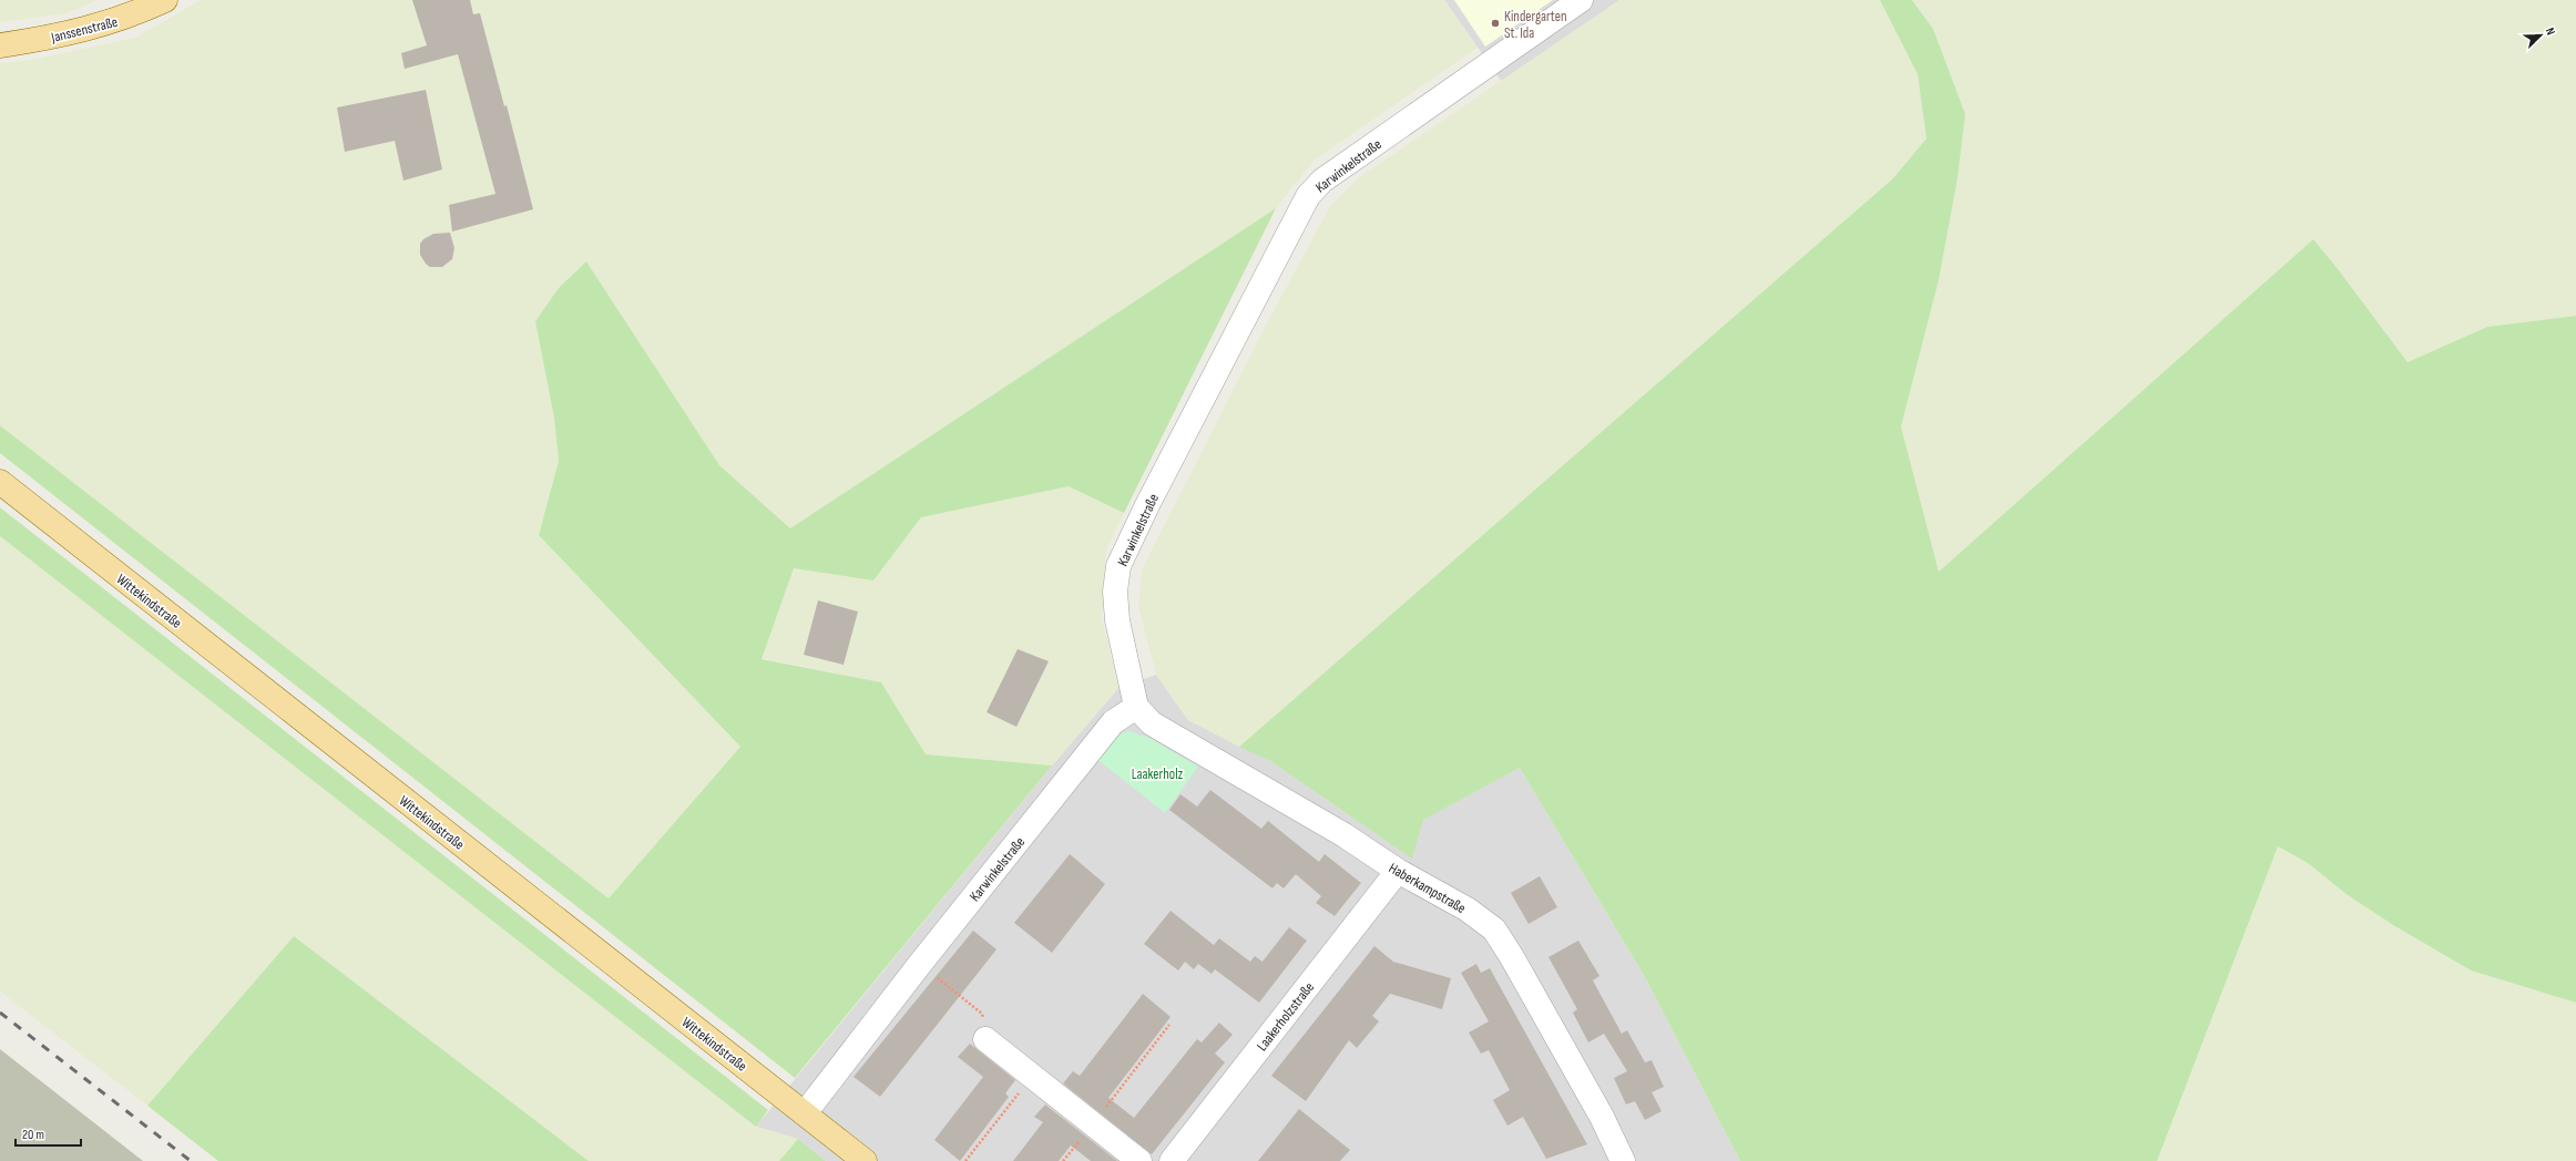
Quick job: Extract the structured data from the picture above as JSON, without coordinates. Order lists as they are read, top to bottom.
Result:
{
  "streets": {
    "main road": ["Janssenstraße", "Wittekindstraße"],
    "street": ["Karwinkelstraße", "Haberkampstraße", "Laakerholzstraße"]
  },
  "crossings": [
    ["Karwinkelstraße", "Wittekindstraße"],
    ["Karwinkelstraße", "Haberkampstraße"],
    ["Haberkampstraße", "Laakerholzstraße"]
  ],
  "parks": ["Laakerholz"],
  "places": ["Kindergarten St. Ida"],
  "scale_bar": "20 m",
  "north": "top right"
}
